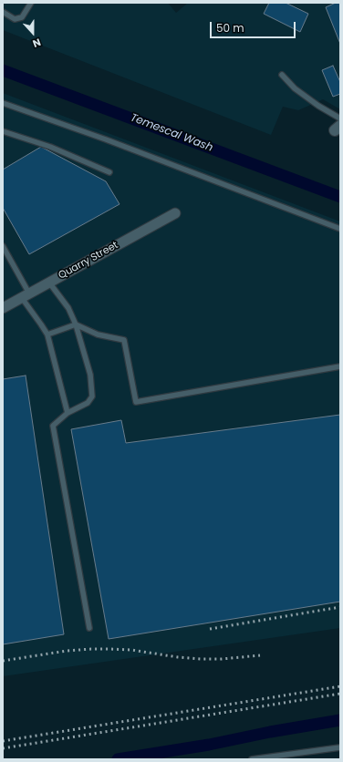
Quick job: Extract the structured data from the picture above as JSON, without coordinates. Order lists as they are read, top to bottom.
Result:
{
  "streets": {
    "street": ["Quarry Street"]
  },
  "water": ["Temescal Wash"],
  "scale_bar": "50 m",
  "north": "bottom"
}
